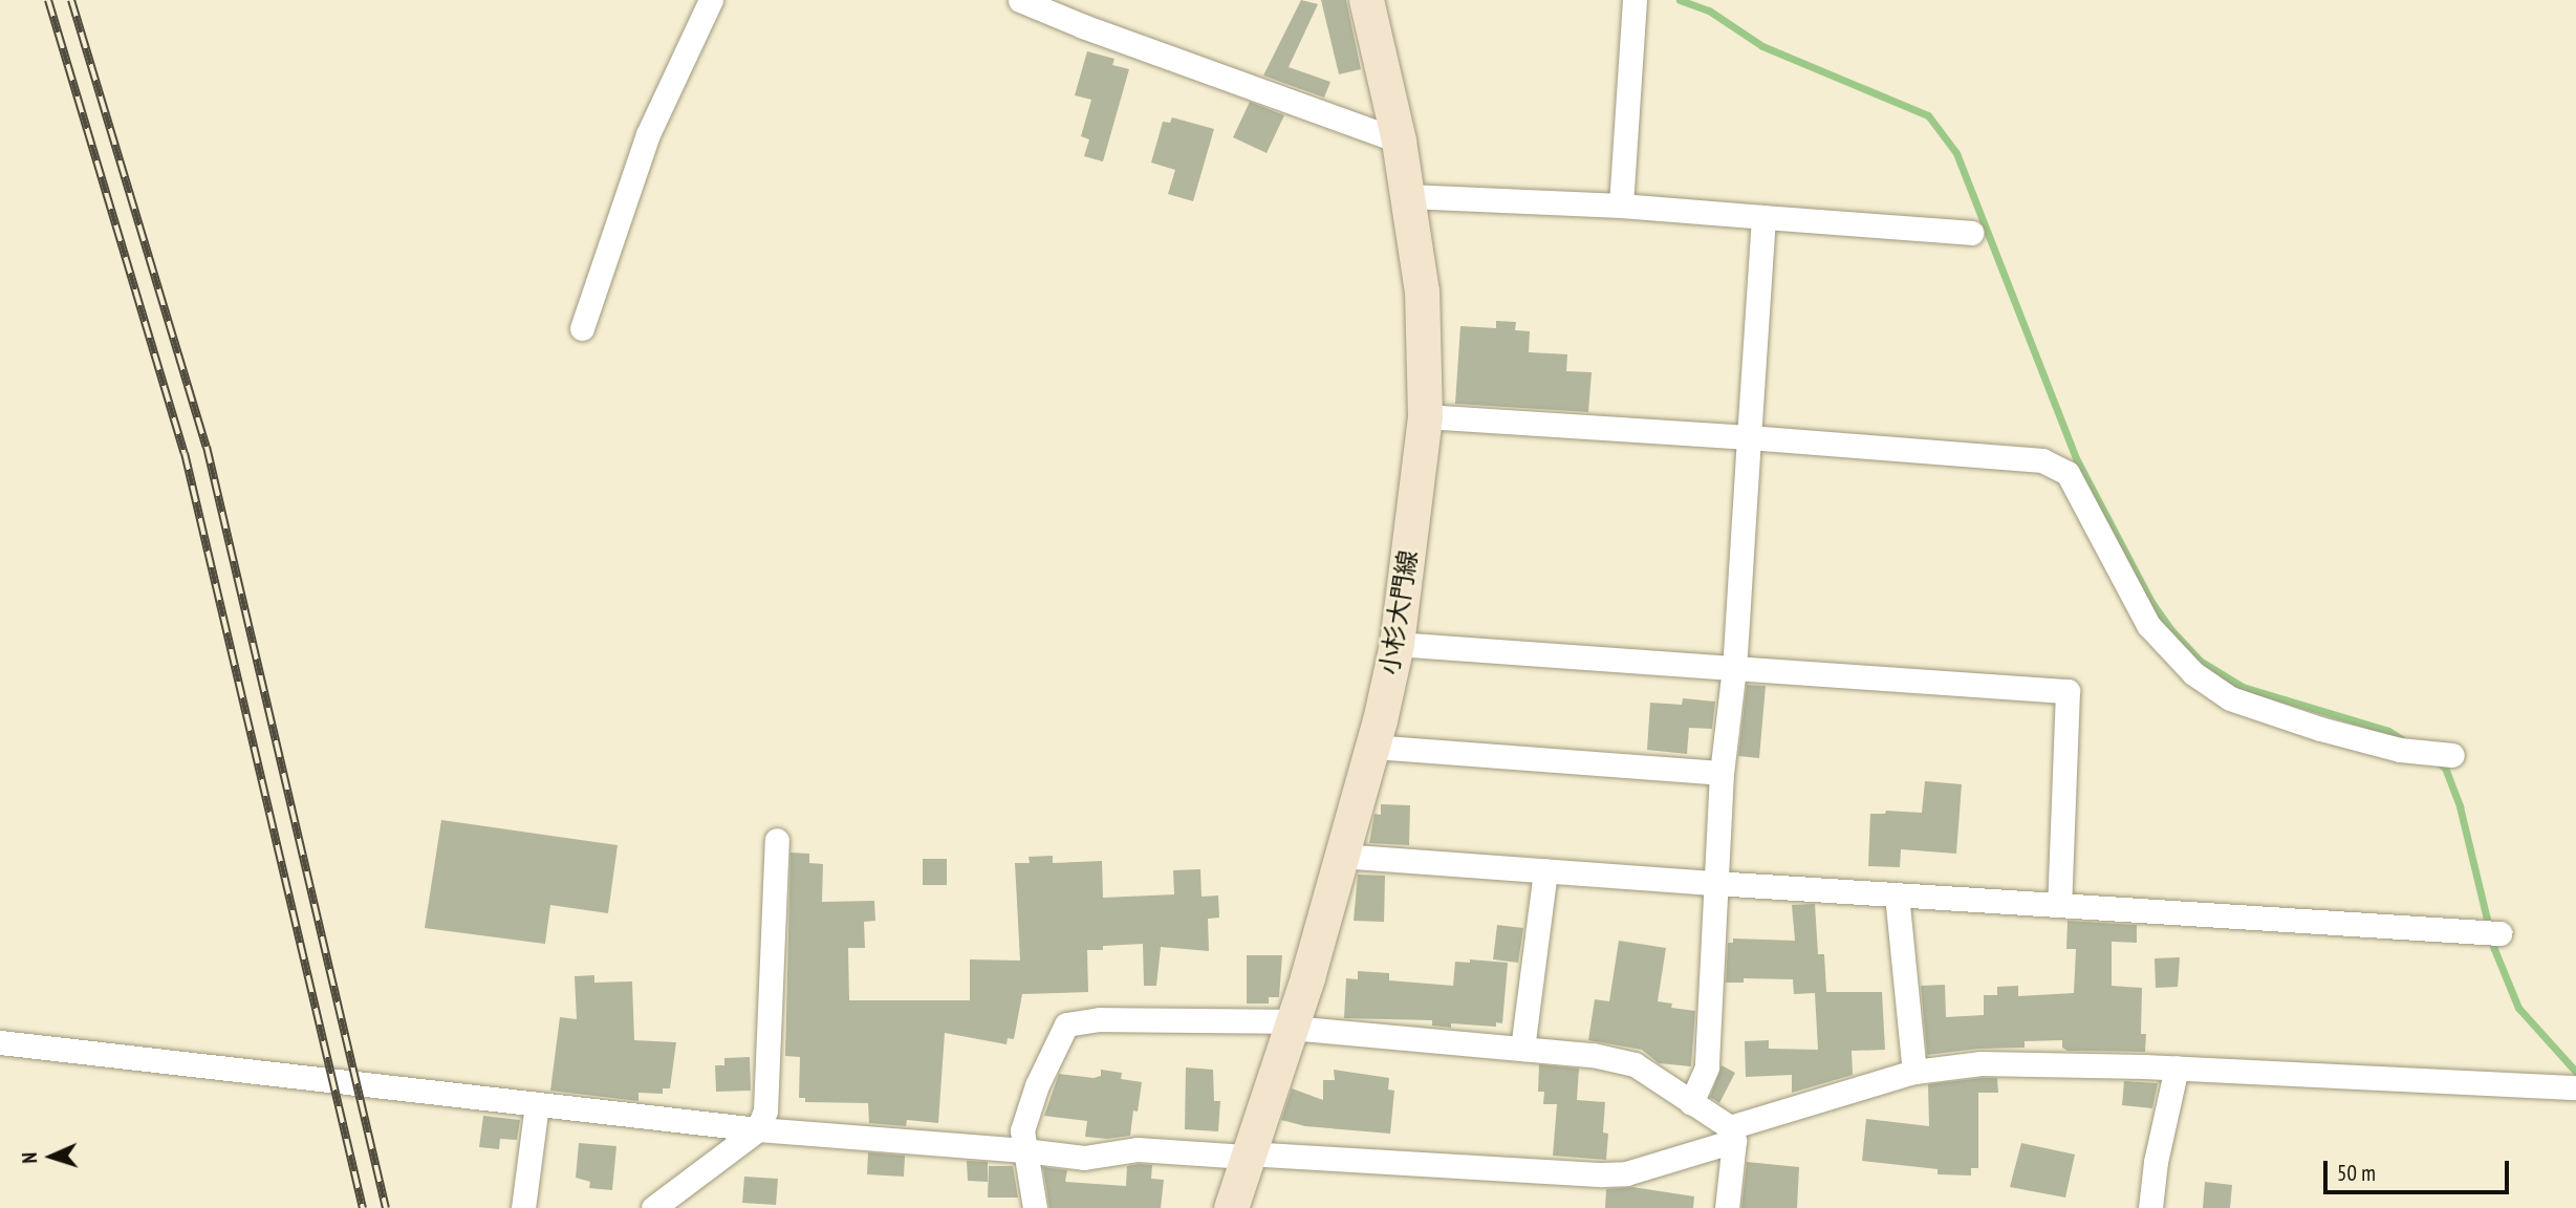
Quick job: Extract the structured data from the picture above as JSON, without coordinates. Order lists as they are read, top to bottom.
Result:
{
  "streets": {
    "main road": ["小杉大門線"]
  },
  "scale_bar": "50 m",
  "north": "left"
}
